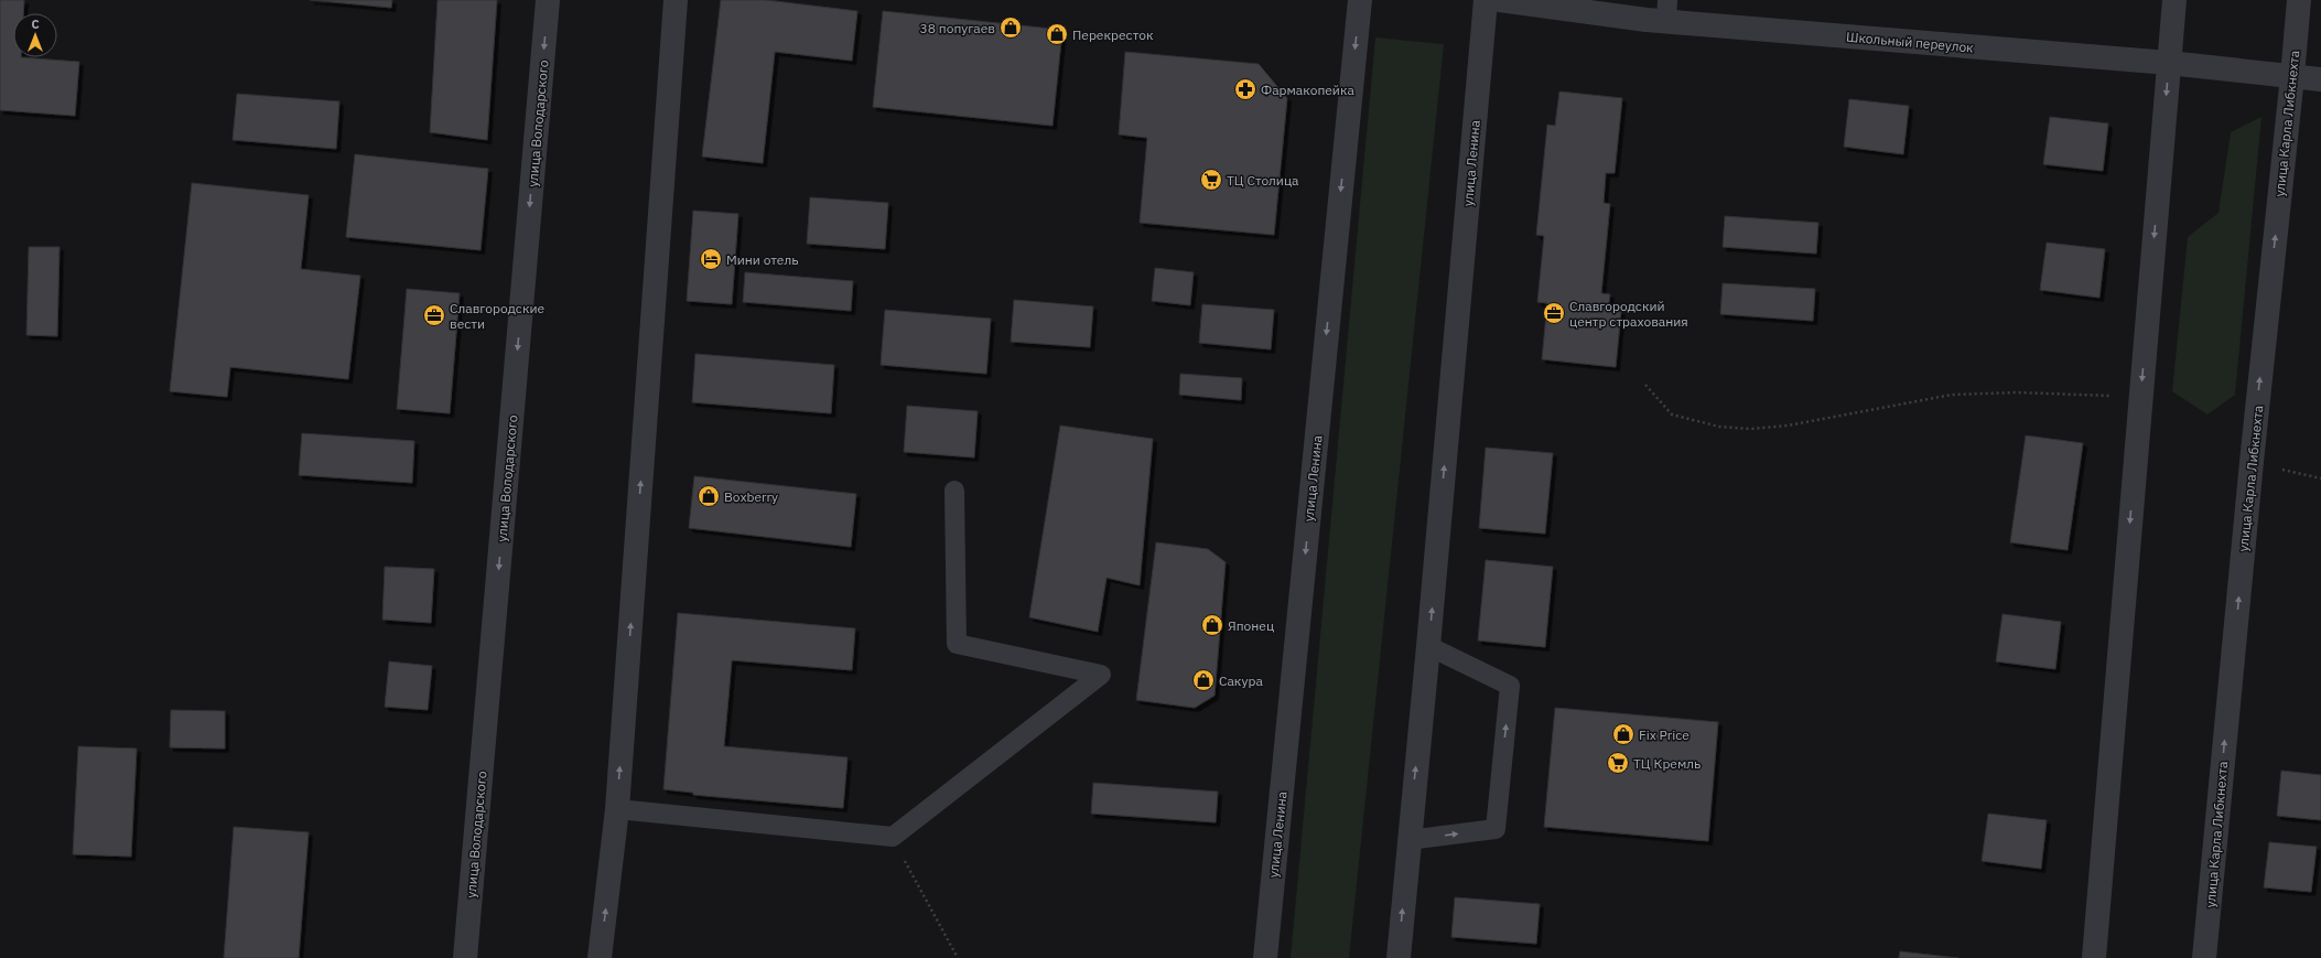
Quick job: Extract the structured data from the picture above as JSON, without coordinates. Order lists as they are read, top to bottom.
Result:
{
  "streets": {
    "street": [
      "Школьный переулок",
      "улица Володарского",
      "улица Карла Либкнехта",
      "улица Ленина"
    ]
  },
  "crossings": [
    ["Школьный переулок", "улица Карла Либкнехта"]
  ],
  "places": {
    "shop": [
      "38 попугаев",
      "Перекресток",
      "Boxberry",
      "Японец",
      "Сакура",
      "Fix Price"
    ],
    "pharmacy": ["Фармакопейка"],
    "supermarket": ["ТЦ Столица", "ТЦ Кремль"],
    "hotel": ["Мини отель"],
    "office": ["Славгородский центр страхования", "Славгородские вести"]
  },
  "north": "top"
}
